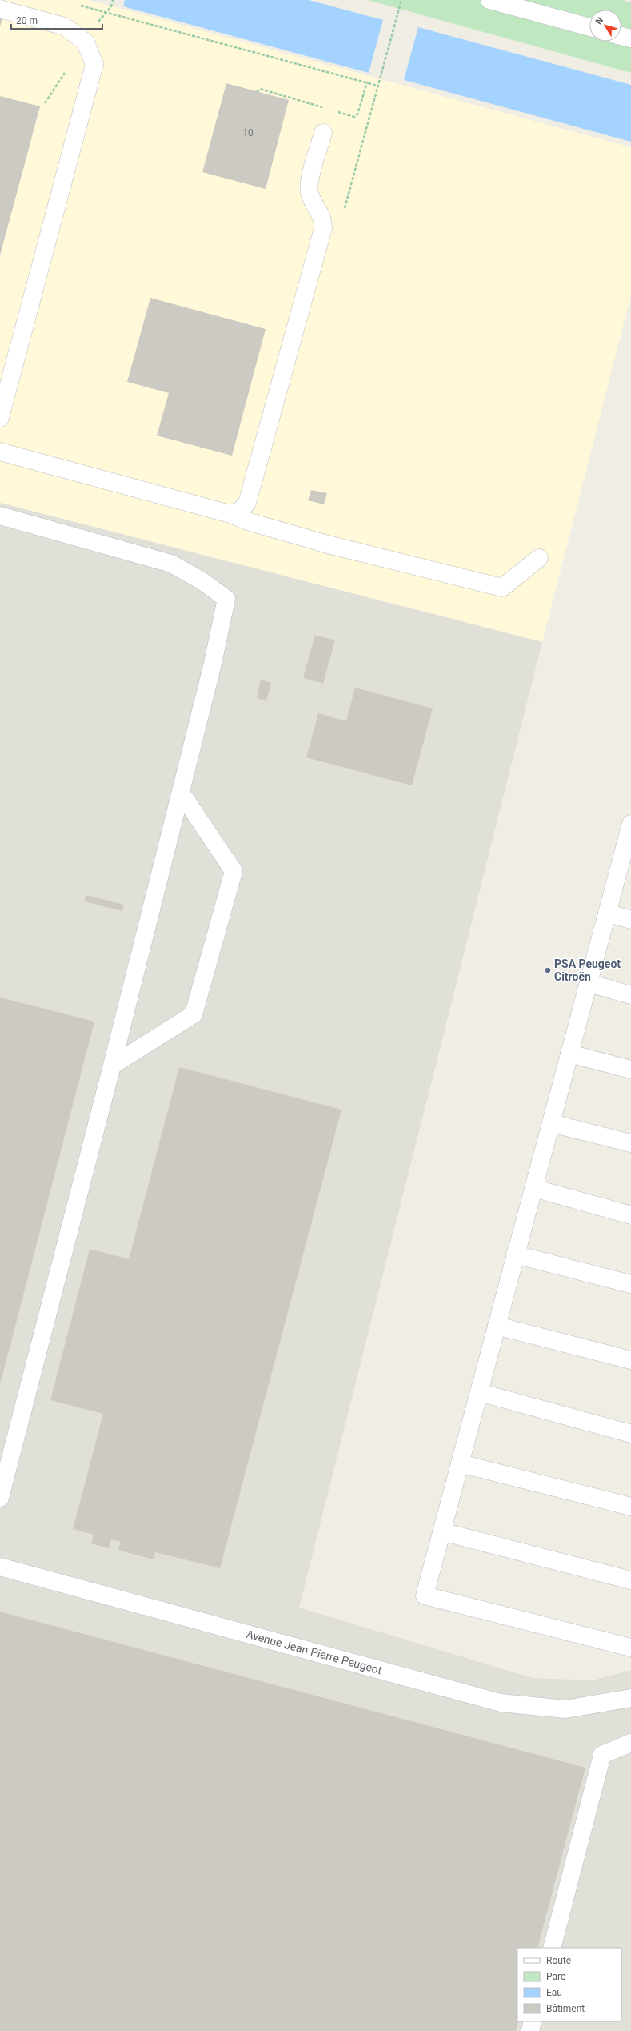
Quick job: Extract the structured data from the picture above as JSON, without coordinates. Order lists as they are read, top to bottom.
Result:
{
  "streets": {
    "street": ["Avenue Jean Pierre Peugeot"]
  },
  "places": ["PSA Peugeot Citroën"],
  "house_numbers": ["10"],
  "legend": [
    "Route",
    "Parc",
    "Eau",
    "Bâtiment"
  ],
  "scale_bar": "20 m",
  "north": "top left"
}
